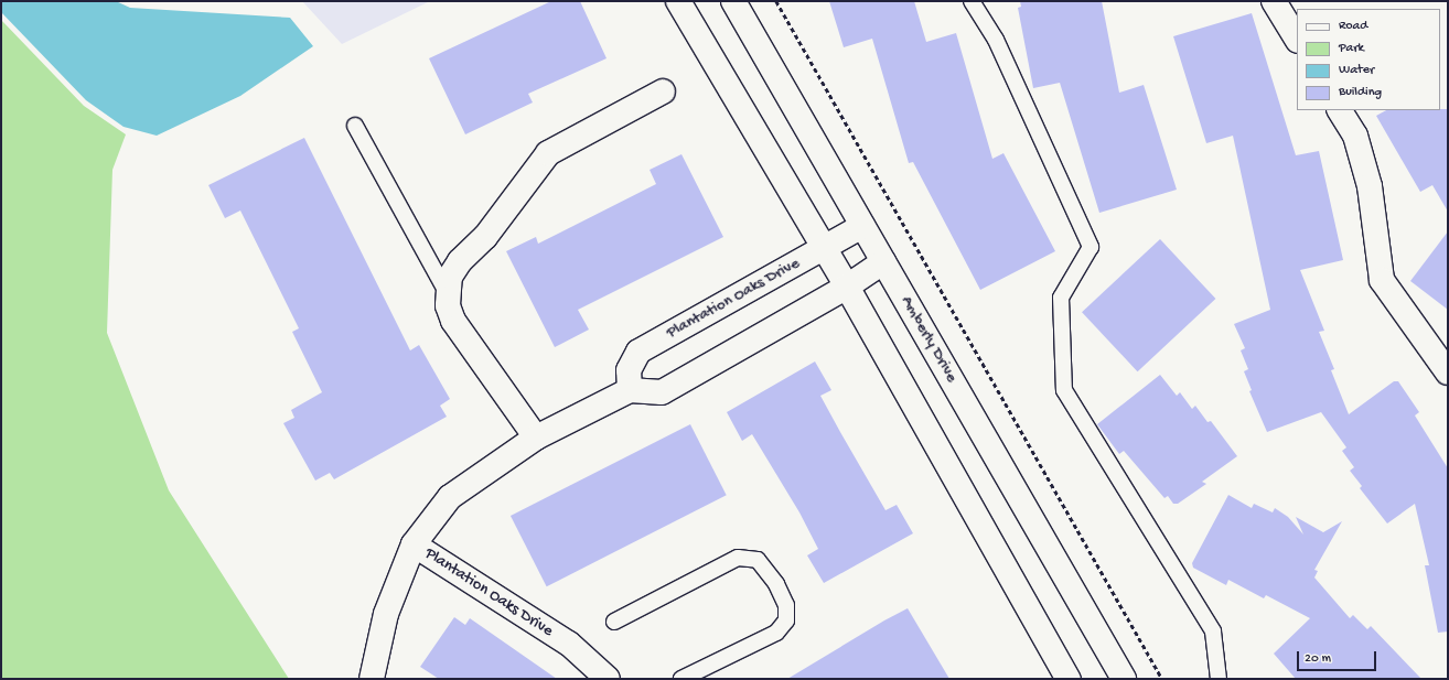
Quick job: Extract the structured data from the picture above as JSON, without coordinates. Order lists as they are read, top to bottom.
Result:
{
  "streets": {
    "street": ["Plantation Oaks Drive", "Amberly Drive"]
  },
  "crossings": [
    ["Plantation Oaks Drive", "Amberly Drive"]
  ],
  "legend": [
    "Road",
    "Park",
    "Water",
    "Building"
  ],
  "scale_bar": "20 m"
}
